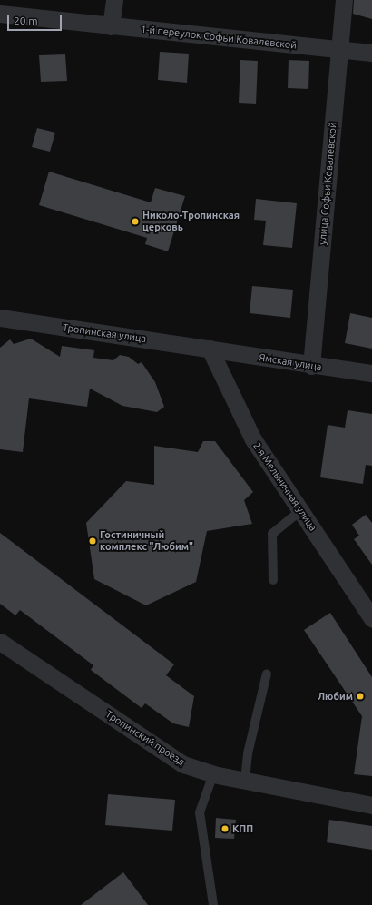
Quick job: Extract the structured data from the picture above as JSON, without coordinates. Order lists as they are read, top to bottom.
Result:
{
  "streets": {
    "street": [
      "1-й переулок Софьи Ковалевской",
      "улица Софьи Ковалевской",
      "Тропинская улица",
      "Ямская улица",
      "2-я Мельничная улица",
      "Тропинский проезд"
    ]
  },
  "crossings": [
    ["1-й переулок Софьи Ковалевской", "улица Софьи Ковалевской"],
    ["улица Софьи Ковалевской", "Ямская улица"],
    ["Тропинская улица", "Ямская улица"],
    ["Тропинская улица", "2-я Мельничная улица"],
    ["Ямская улица", "2-я Мельничная улица"]
  ],
  "places": [
    "Николо-Тропинская церковь",
    "Гостиничный комплекс \"Любим\"",
    "Любим",
    "КПП"
  ],
  "scale_bar": "20 m"
}
